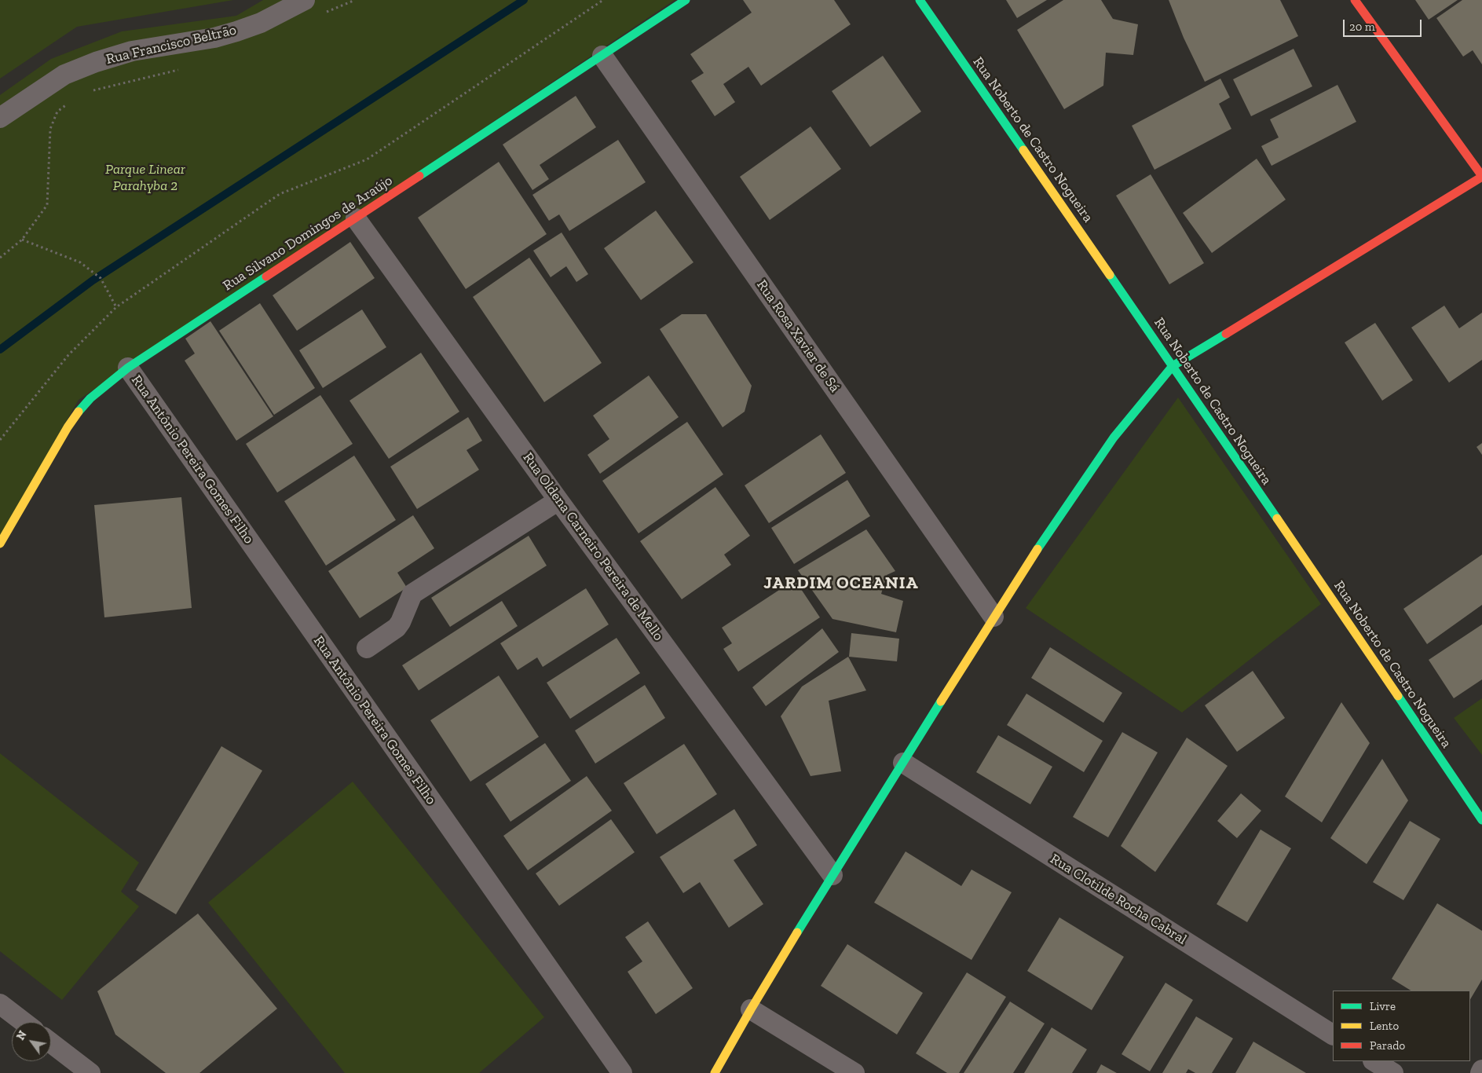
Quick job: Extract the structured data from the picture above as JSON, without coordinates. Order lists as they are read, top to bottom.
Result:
{
  "streets": {
    "street": [
      "Rua Francisco Beltrão",
      "Rua Noberto de Castro Nogueira",
      "Rua Silvano Domingos de Araújo",
      "Rua Rosa Xavier de Sá",
      "Rua Antônio Pereira Gomes Filho",
      "Rua Oldena Carneiro Pereira de Mello",
      "Rua Clotilde Rocha Cabral"
    ]
  },
  "crossings": [
    ["Rua Silvano Domingos de Araújo", "Rua Rosa Xavier de Sá"],
    ["Rua Silvano Domingos de Araújo", "Rua Antônio Pereira Gomes Filho"],
    ["Rua Silvano Domingos de Araújo", "Rua Oldena Carneiro Pereira de Mello"]
  ],
  "districts": ["JARDIM OCEANIA"],
  "parks": ["Parque Linear Parahyba 2"],
  "legend": ["Livre", "Lento", "Parado"],
  "scale_bar": "20 m",
  "north": "top left"
}
